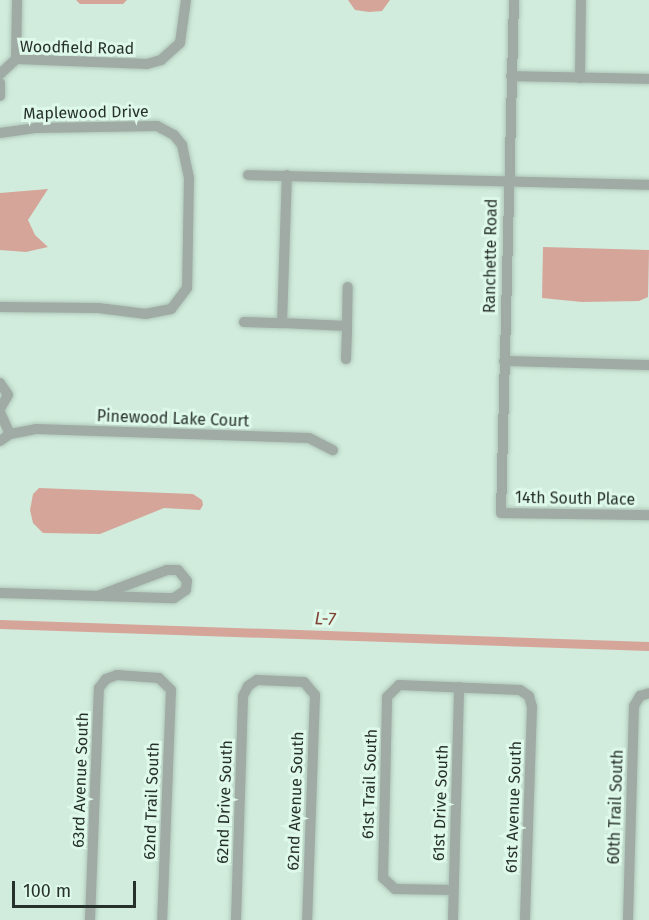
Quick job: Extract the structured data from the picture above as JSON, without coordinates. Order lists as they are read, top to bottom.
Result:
{
  "streets": {
    "street": [
      "Woodfield Road",
      "Maplewood Drive",
      "Ranchette Road",
      "Pinewood Lake Court",
      "14th South Place",
      "63rd Avenue South",
      "61st Trail South",
      "62nd Trail South",
      "62nd Avenue South",
      "62nd Drive South",
      "61st Drive South",
      "61st Avenue South",
      "60th Trail South"
    ]
  },
  "crossings": [
    ["Ranchette Road", "14th South Place"],
    ["63rd Avenue South", "62nd Trail South"],
    ["61st Trail South", "61st Drive South"],
    ["61st Trail South", "61st Avenue South"],
    ["62nd Avenue South", "62nd Drive South"],
    ["61st Drive South", "61st Avenue South"]
  ],
  "water": ["L-7"],
  "scale_bar": "100 m"
}
